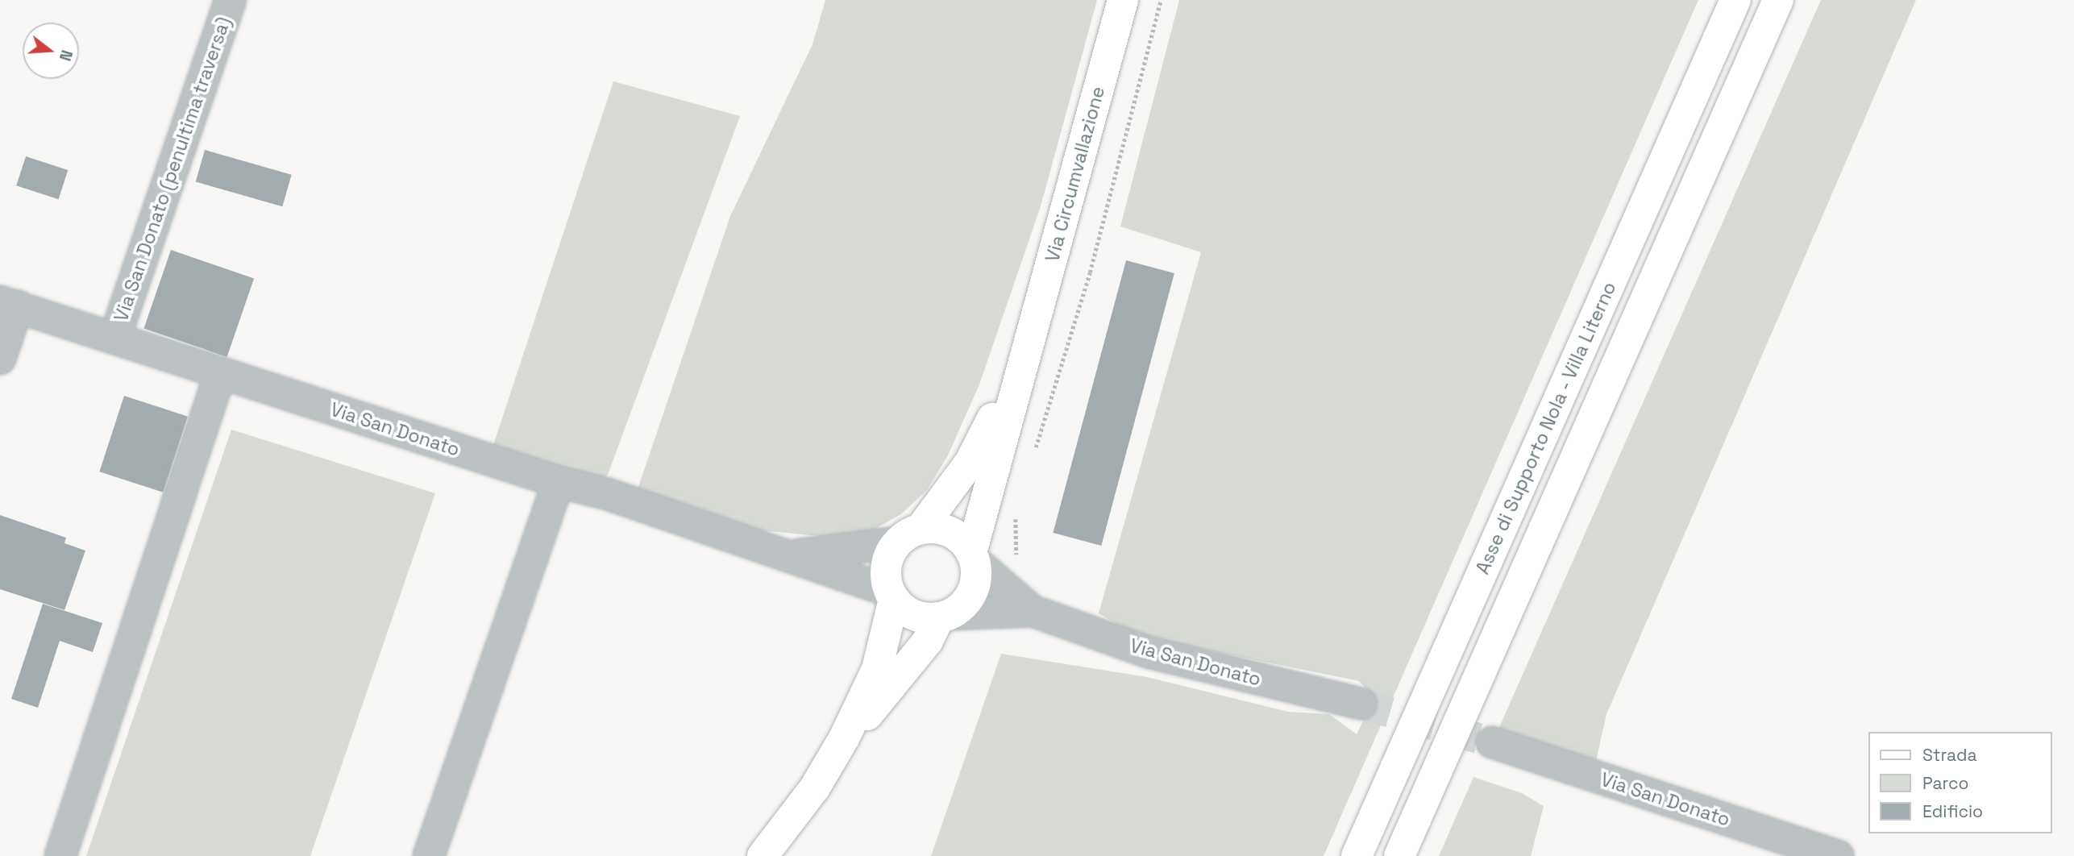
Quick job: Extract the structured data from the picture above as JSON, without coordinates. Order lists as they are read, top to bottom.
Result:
{
  "streets": {
    "main road": ["Via Circumvallazione", "Asse di Supporto Nola - Villa Literno"],
    "street": ["Via San Donato (penultima traversa)", "Via San Donato"]
  },
  "crossings": [
    ["Via San Donato (penultima traversa)", "Via San Donato"]
  ],
  "legend": ["Strada", "Parco", "Edificio"],
  "north": "right"
}
